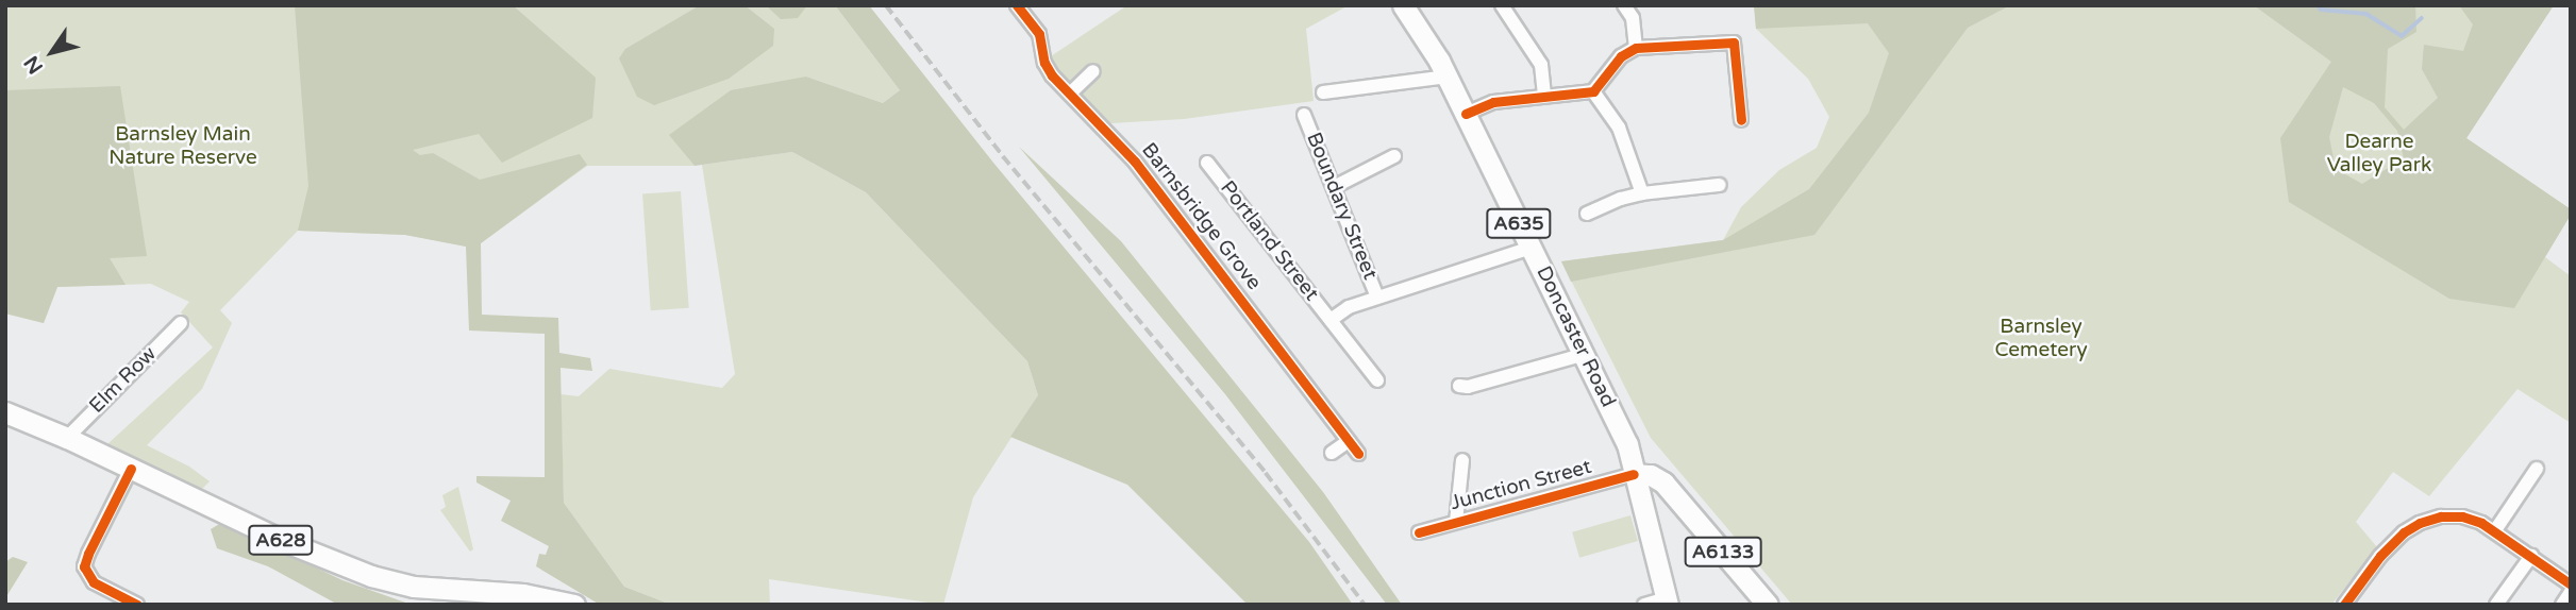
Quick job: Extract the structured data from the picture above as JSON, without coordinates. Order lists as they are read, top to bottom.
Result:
{
  "streets": {
    "highway": [
      "A635",
      "Doncaster Road",
      "A628",
      "A6133"
    ],
    "street": [
      "Boundary Street",
      "Barnsbridge Grove",
      "Portland Street",
      "Elm Row",
      "Junction Street"
    ]
  },
  "crossings": [
    ["Boundary Street", "Portland Street"],
    ["Portland Street", "Doncaster Road"],
    ["Doncaster Road", "Junction Street"],
    ["Doncaster Road", "A6133"],
    ["Elm Row", "A628"]
  ],
  "parks": ["Barnsley Main Nature Reserve", "Dearne Valley Park", "Barnsley Cemetery"],
  "north": "bottom left"
}
